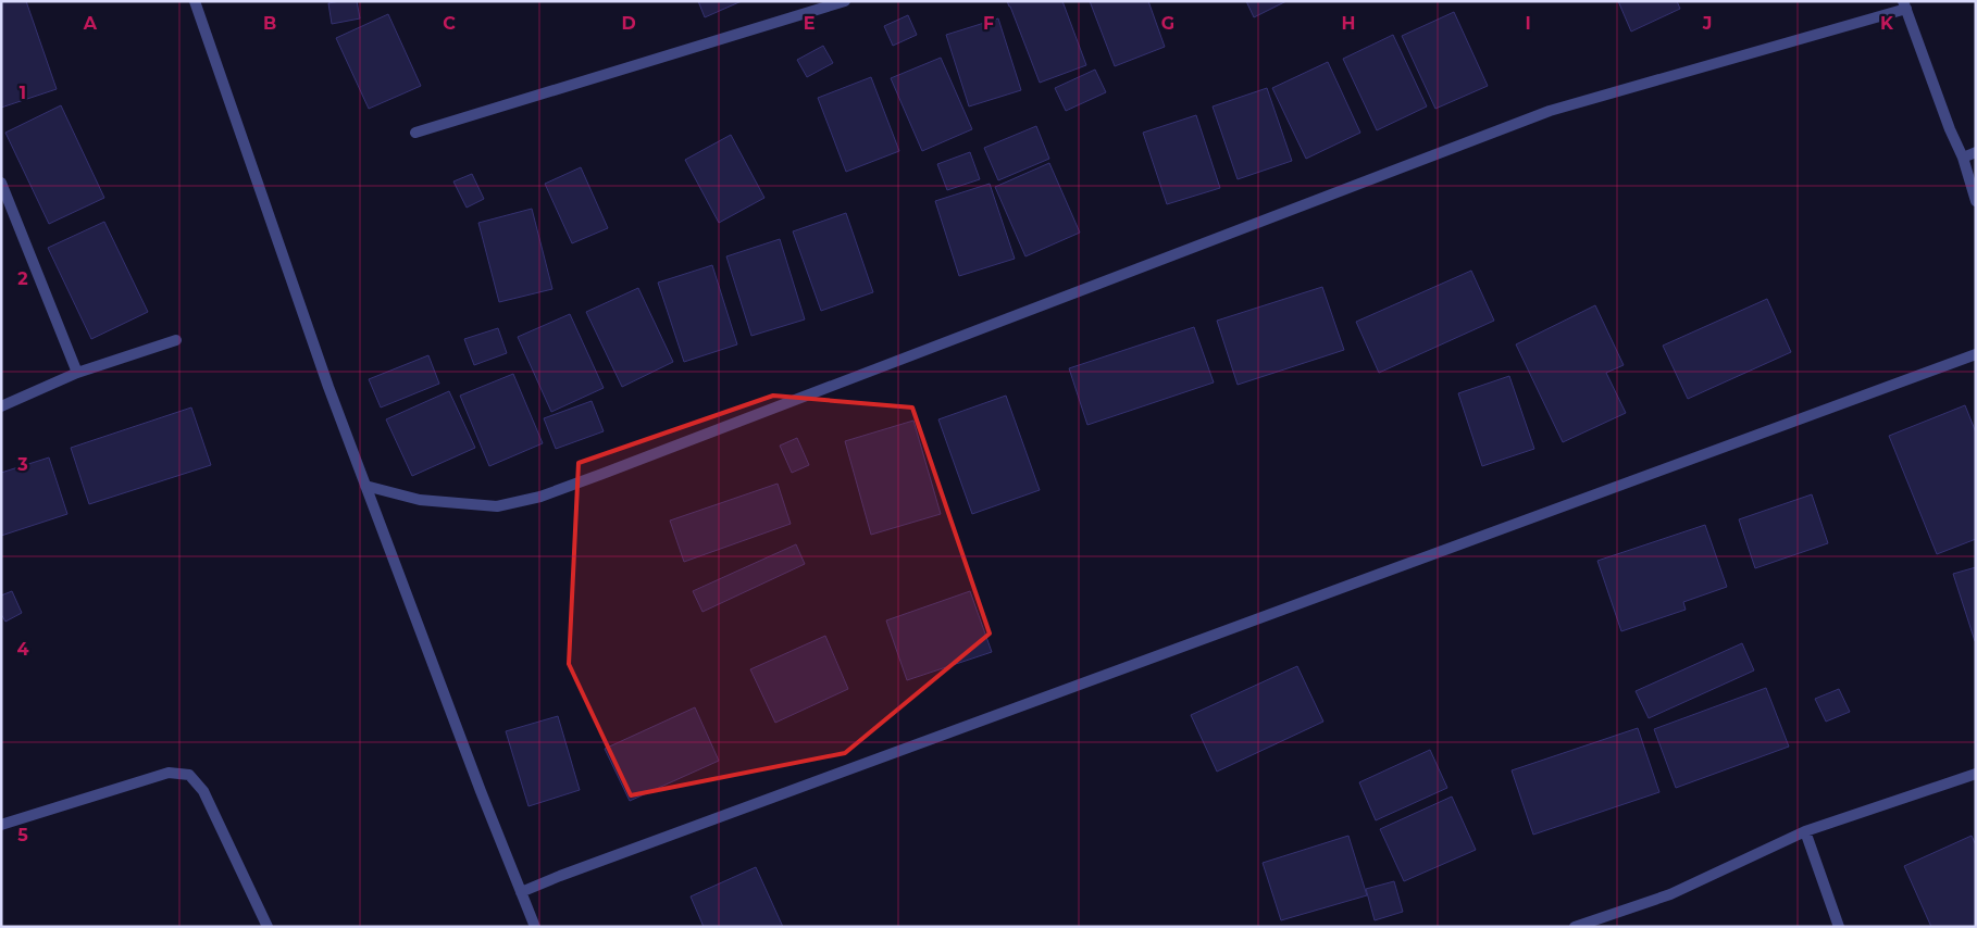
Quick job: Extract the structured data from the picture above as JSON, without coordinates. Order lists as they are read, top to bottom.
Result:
{
  "grid": {
    "columns": [
      "A",
      "B",
      "C",
      "D",
      "E",
      "F",
      "G",
      "H",
      "I",
      "J",
      "K"
    ],
    "rows": [
      "1",
      "2",
      "3",
      "4",
      "5"
    ]
  }
}
